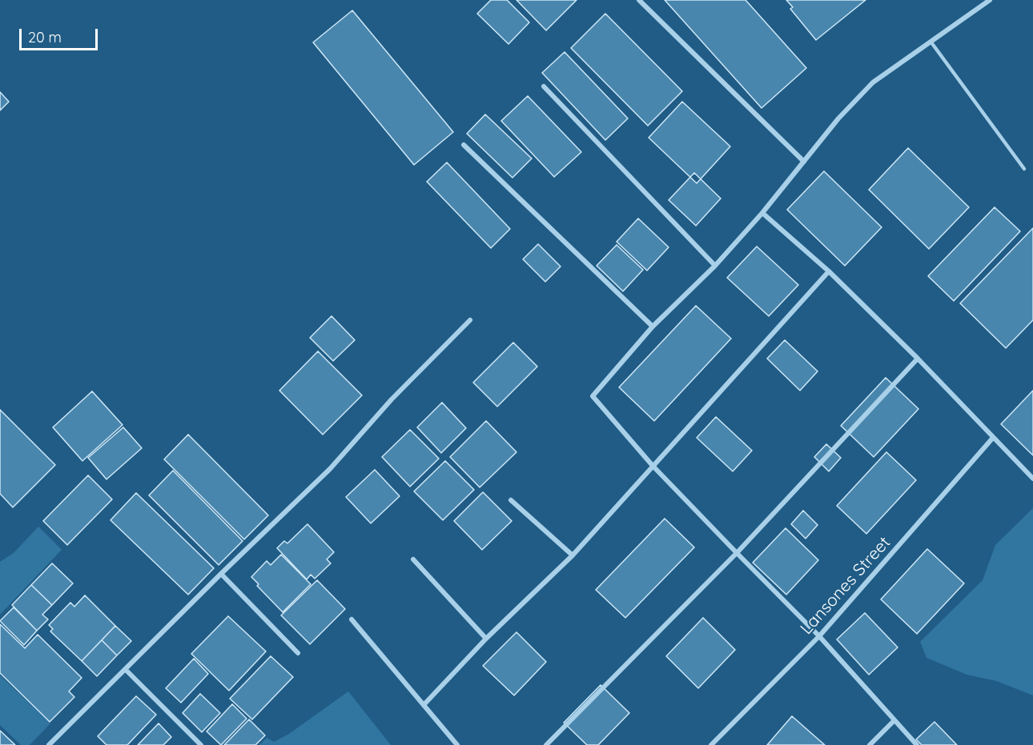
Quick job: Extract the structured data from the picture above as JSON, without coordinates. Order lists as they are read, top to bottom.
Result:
{
  "streets": {
    "street": ["Lansones Street"]
  },
  "scale_bar": "20 m"
}
